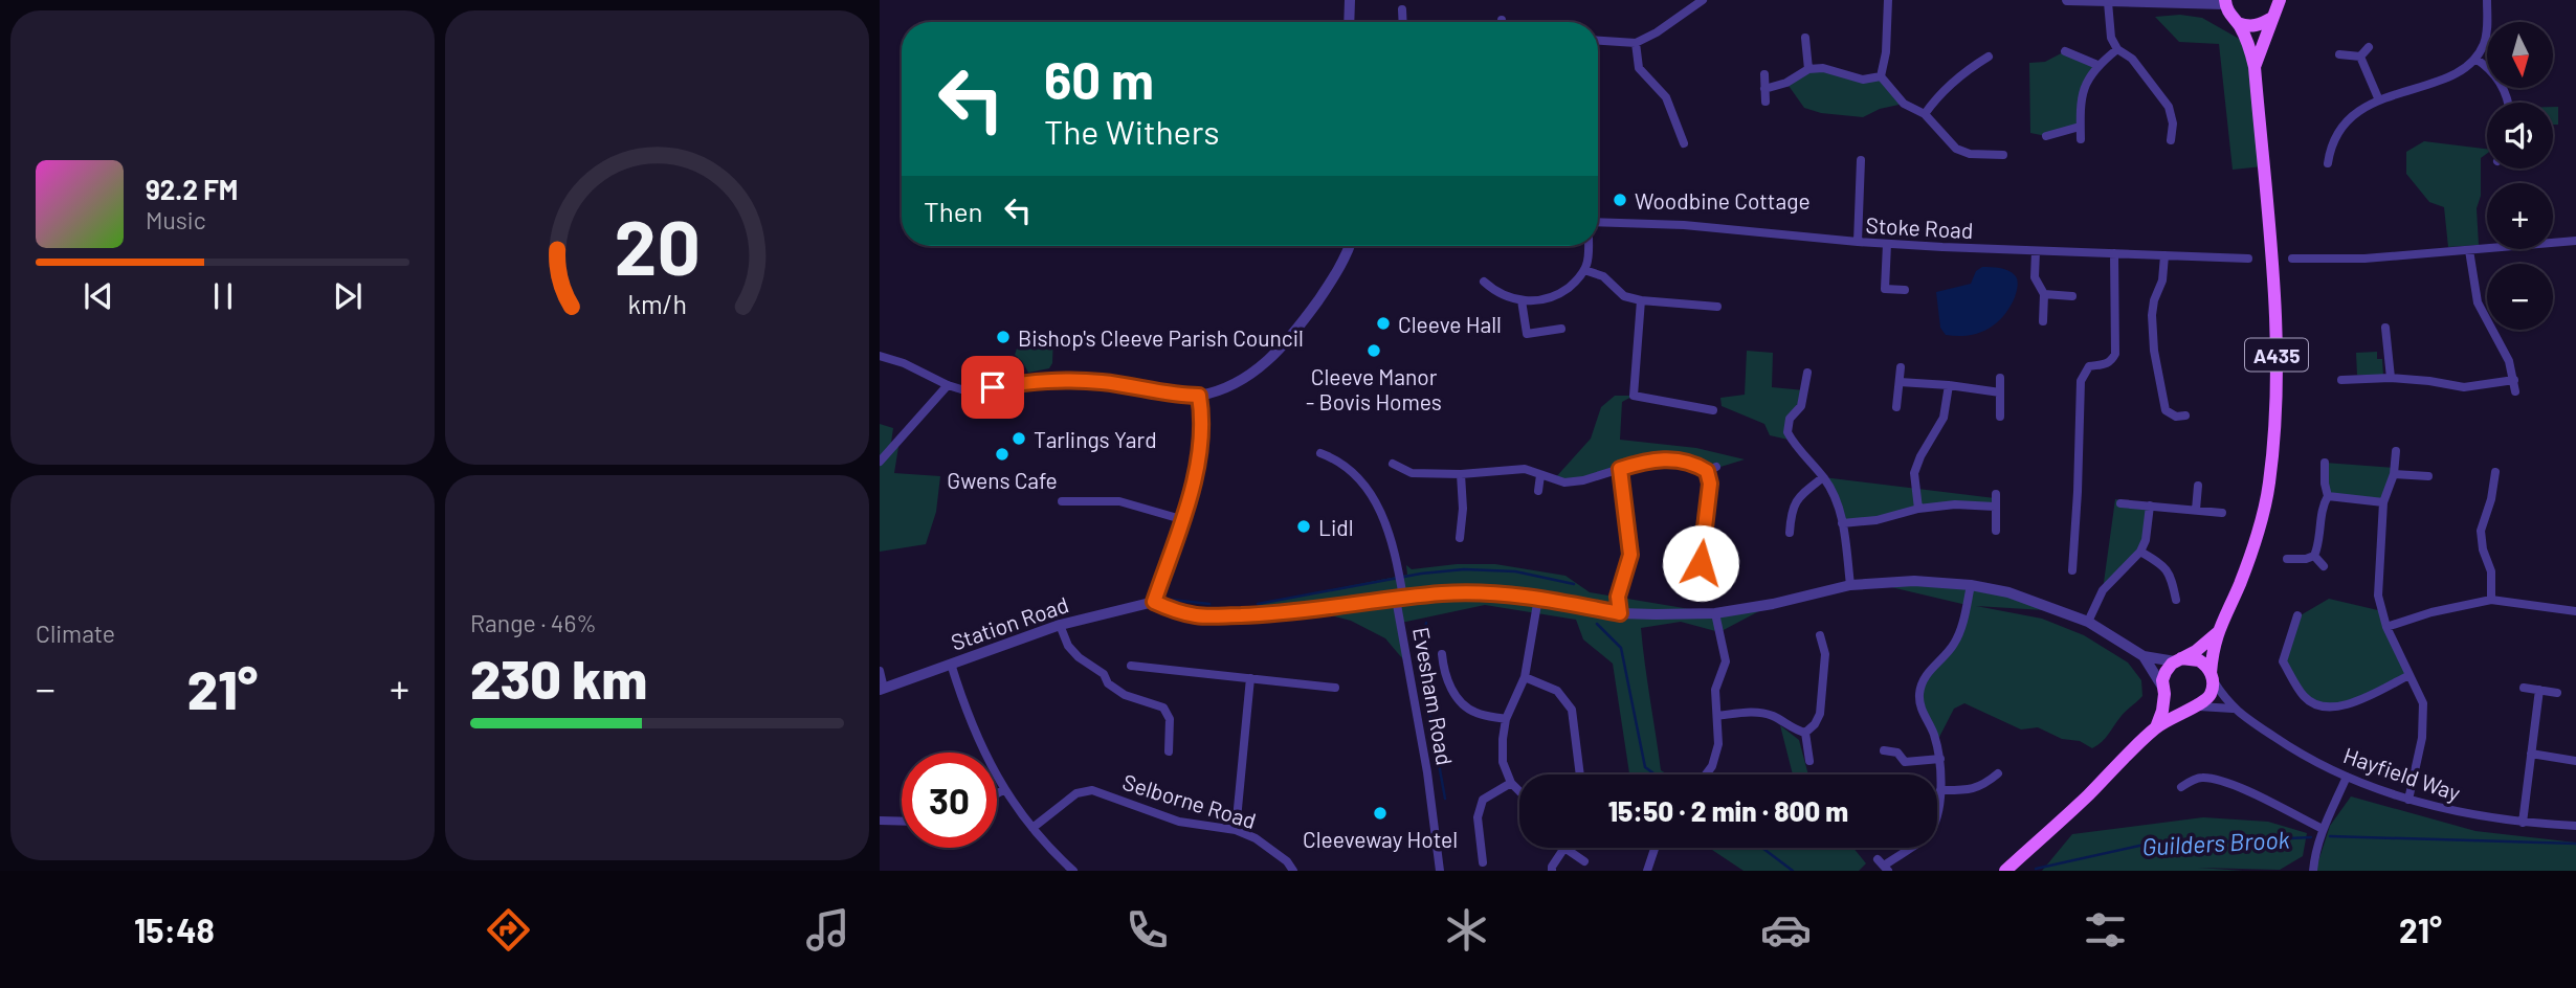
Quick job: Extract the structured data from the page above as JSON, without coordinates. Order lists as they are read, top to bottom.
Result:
{
  "streets": {
    "main road": ["A435"],
    "street": [
      "Stoke Road",
      "Station Road",
      "Evesham Road",
      "Hayfield Way",
      "Selborne Road"
    ]
  },
  "crossings": [
    ["A435", "Hayfield Way"]
  ],
  "water": ["Guilders Brook"],
  "places": [
    "Woodbine Cottage",
    "Cleeve Hall",
    "Bishop's Cleeve Parish Council",
    "Cleeve Manor - Bovis Homes",
    "Tarlings Yard",
    "Gwens Cafe",
    "Lidl",
    "Cleeveway Hotel"
  ],
  "north": "bottom",
  "page": {
    "map_buttons": ["+", "−"],
    "turn": ["60 m", "The Withers"],
    "song": ["92.2 FM", "Music"],
    "then": "Then",
    "tile": [
      "Climate",
      ["Range · 46%", "230 km"]
    ],
    "heat": ["−", "21°", "+"],
    "limit": "30",
    "trip": "15:50 · 2 min · 800 m",
    "tabs": ["15:48", "21°"],
    "gauge": ["20", "km/h"]
  }
}
